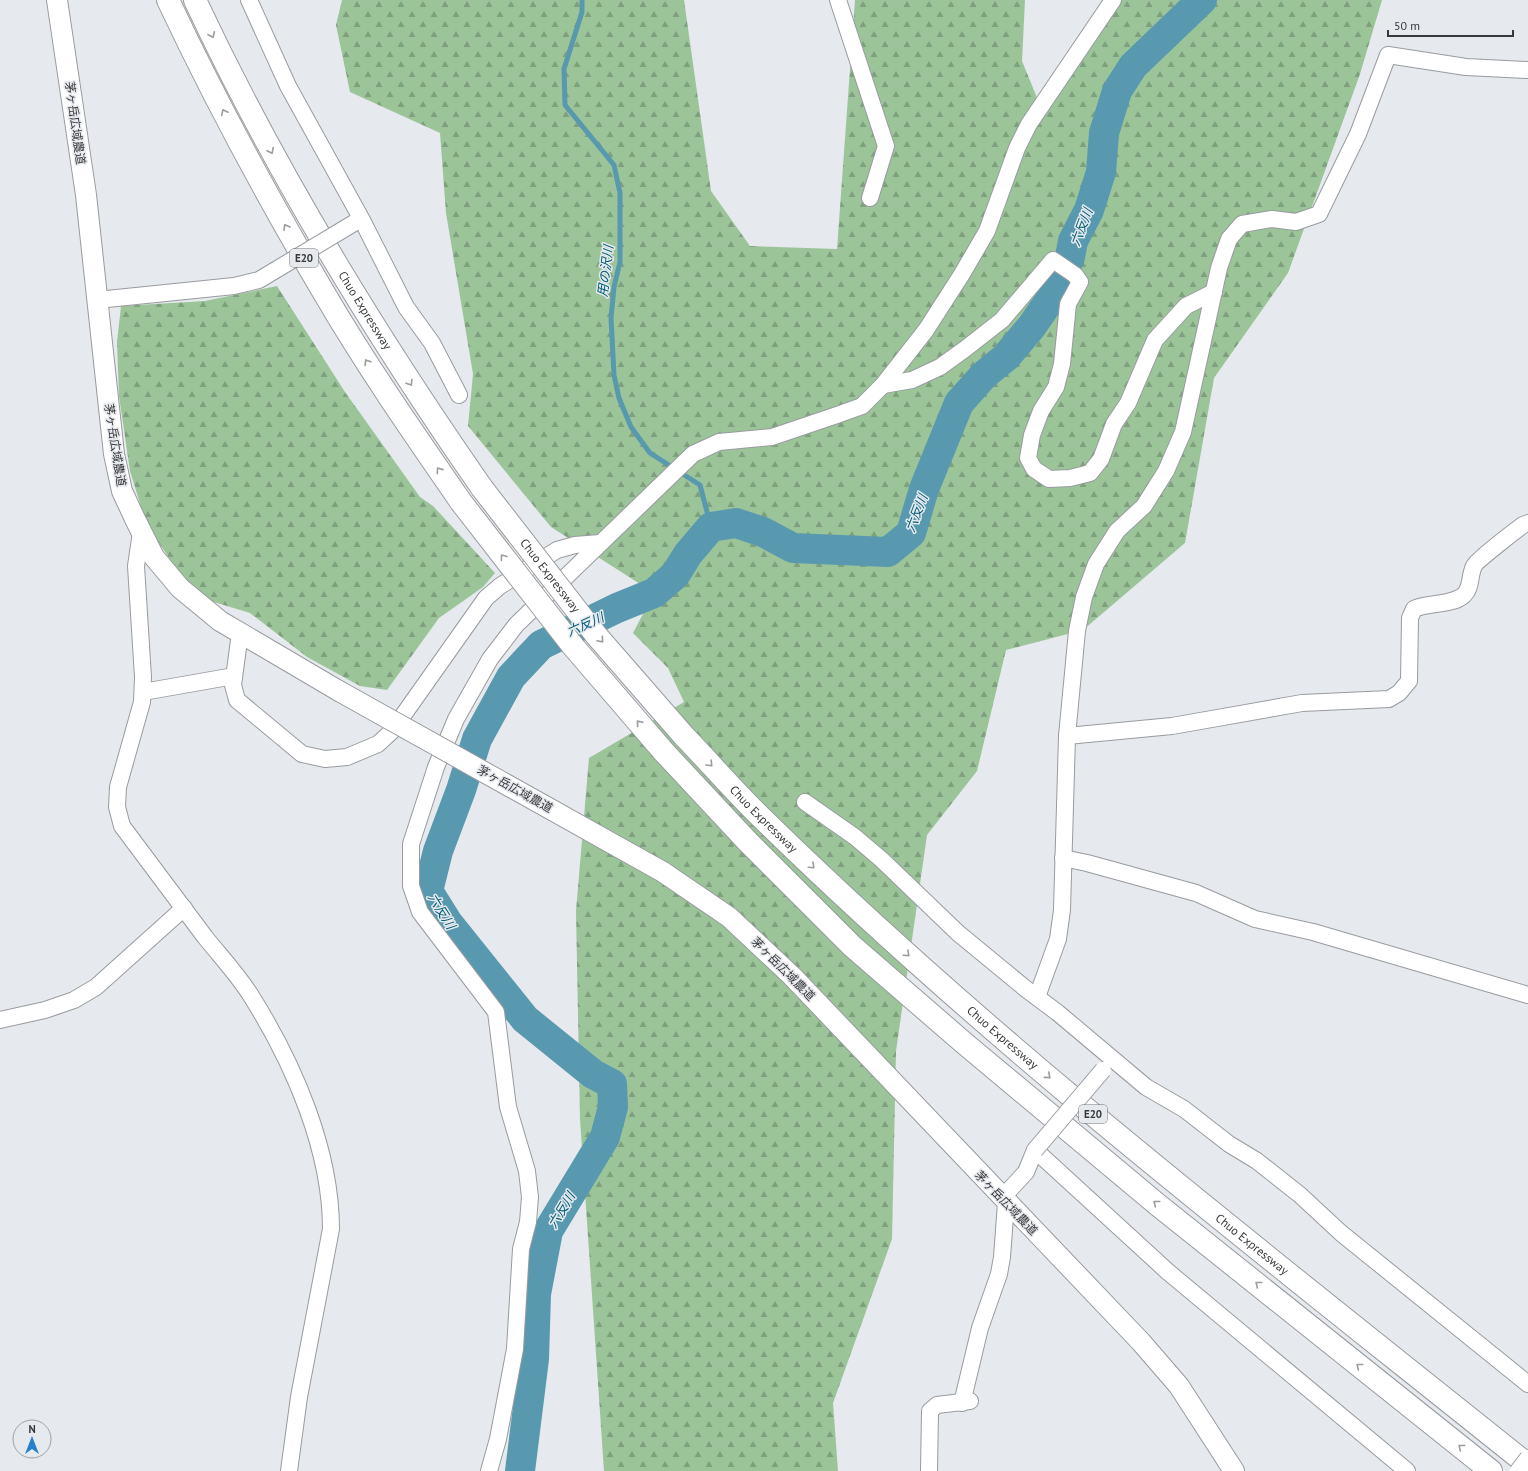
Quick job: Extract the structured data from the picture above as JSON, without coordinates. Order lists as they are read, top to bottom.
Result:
{
  "streets": {
    "highway": ["E20", "Chuo Expressway"],
    "street": ["茅ヶ岳広域農道"]
  },
  "water": ["六反川", "用の沢川"],
  "scale_bar": "50 m",
  "north": "top"
}
